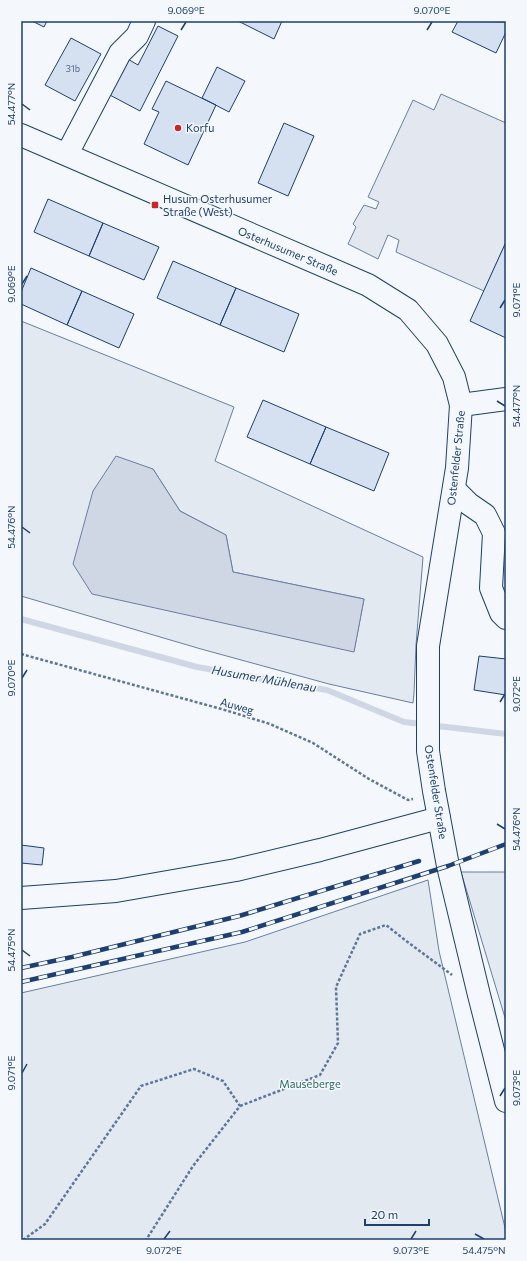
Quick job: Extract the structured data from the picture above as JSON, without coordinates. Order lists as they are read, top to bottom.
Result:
{
  "streets": {
    "main road": ["Osterhusumer Straße", "Ostenfelder Straße"],
    "path": ["Auweg"]
  },
  "crossings": [
    ["Osterhusumer Straße", "Ostenfelder Straße"],
    ["Ostenfelder Straße", "Auweg"]
  ],
  "water": ["Husumer Mühlenau"],
  "parks": ["Mauseberge"],
  "places": {
    "other": ["Korfu"],
    "transit": ["Husum Osterhusumer Straße (West)"]
  },
  "house_numbers": ["31b"],
  "scale_bar": "20 m",
  "coordinates": [
    "9.069°E",
    "9.070°E",
    "54.477°N",
    "9.071°E",
    "54.476°N",
    "9.072°E",
    "54.475°N",
    "9.073°E"
  ]
}
